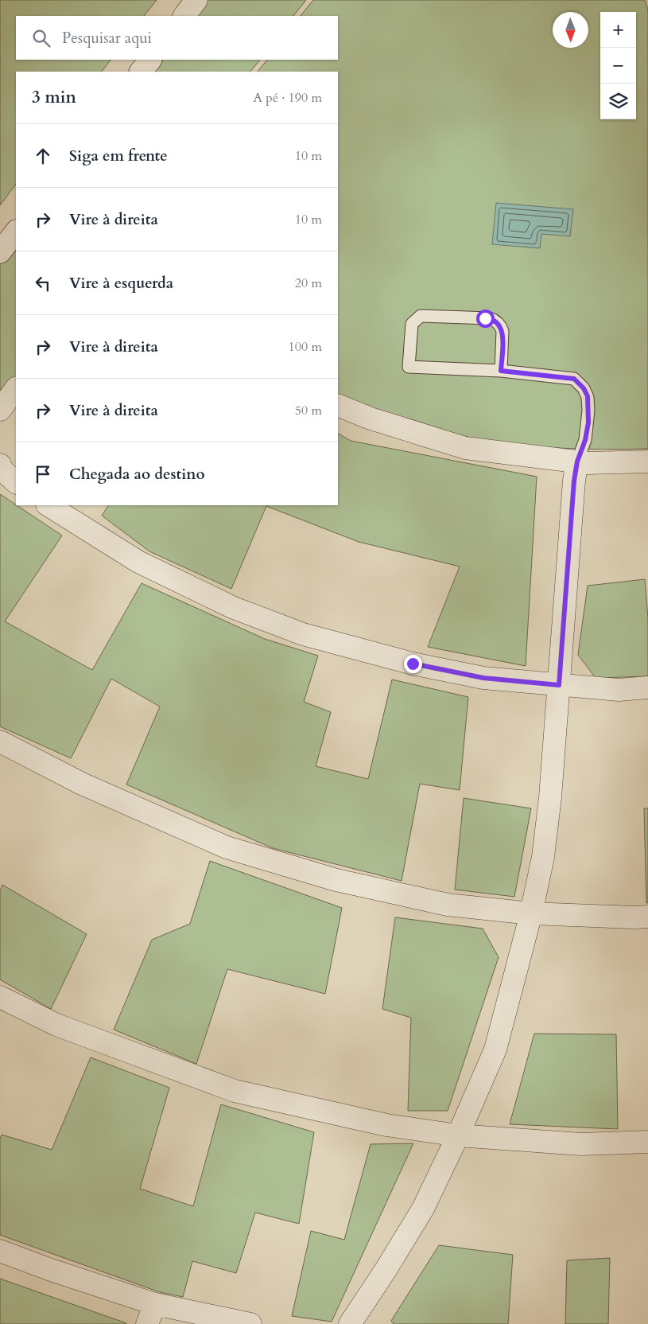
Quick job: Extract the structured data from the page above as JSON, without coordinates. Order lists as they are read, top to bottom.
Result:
{
  "north": "bottom",
  "page": {
    "map_buttons": ["+", "−"],
    "search": "Pesquisar aqui",
    "heading": ["3 min", "A pé · 190 m"],
    "list": [
      ["Siga em frente", "10 m"],
      ["Vire à direita", "10 m"],
      ["Vire à esquerda", "20 m"],
      ["Vire à direita", "100 m"],
      ["Vire à direita", "50 m"],
      "Chegada ao destino"
    ]
  }
}
